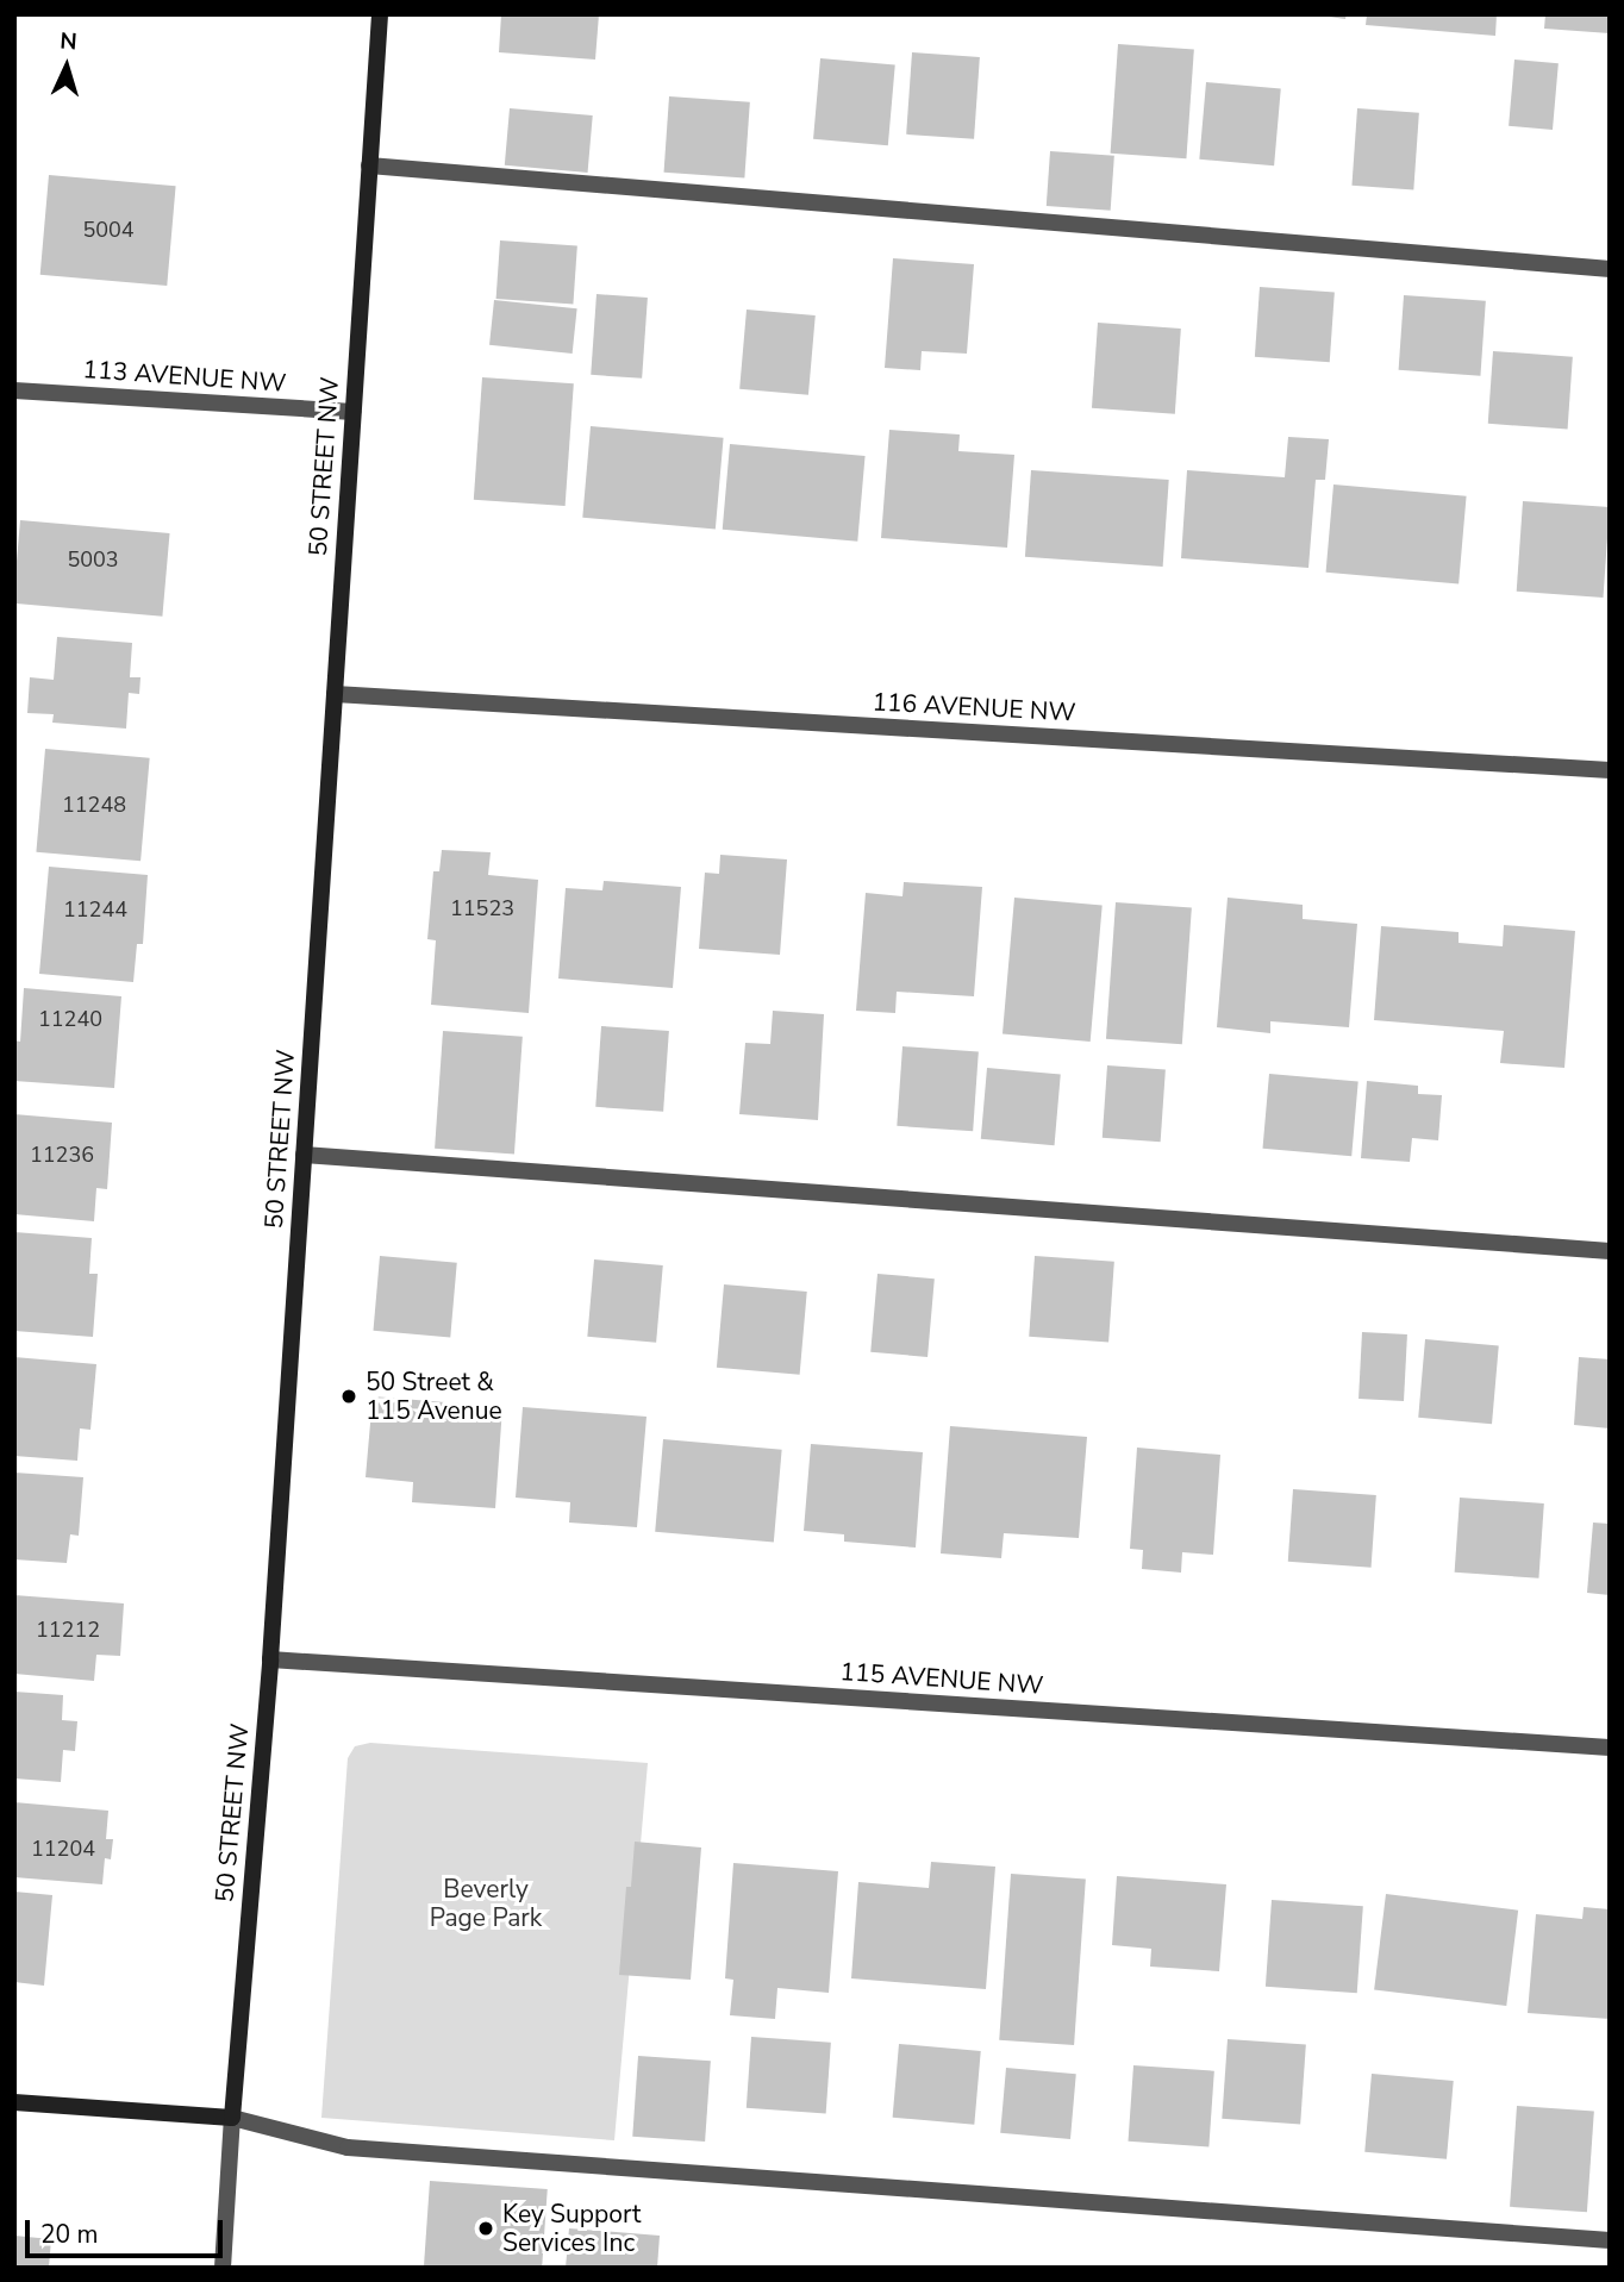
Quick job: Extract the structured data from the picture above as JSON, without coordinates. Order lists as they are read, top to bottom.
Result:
{
  "streets": {
    "main road": ["50 STREET NW"],
    "street": ["113 AVENUE NW", "116 AVENUE NW", "115 AVENUE NW"]
  },
  "crossings": [
    ["113 AVENUE NW", "50 STREET NW"],
    ["50 STREET NW", "116 AVENUE NW"],
    ["50 STREET NW", "115 AVENUE NW"]
  ],
  "parks": ["Beverly Page Park"],
  "places": ["50 Street & 115 Avenue", "Key Support Services Inc"],
  "house_numbers": [
    "5004",
    "5003",
    "11248",
    "11523",
    "11244",
    "11240",
    "11236",
    "11212",
    "11204"
  ],
  "scale_bar": "20 m",
  "north": "top"
}
